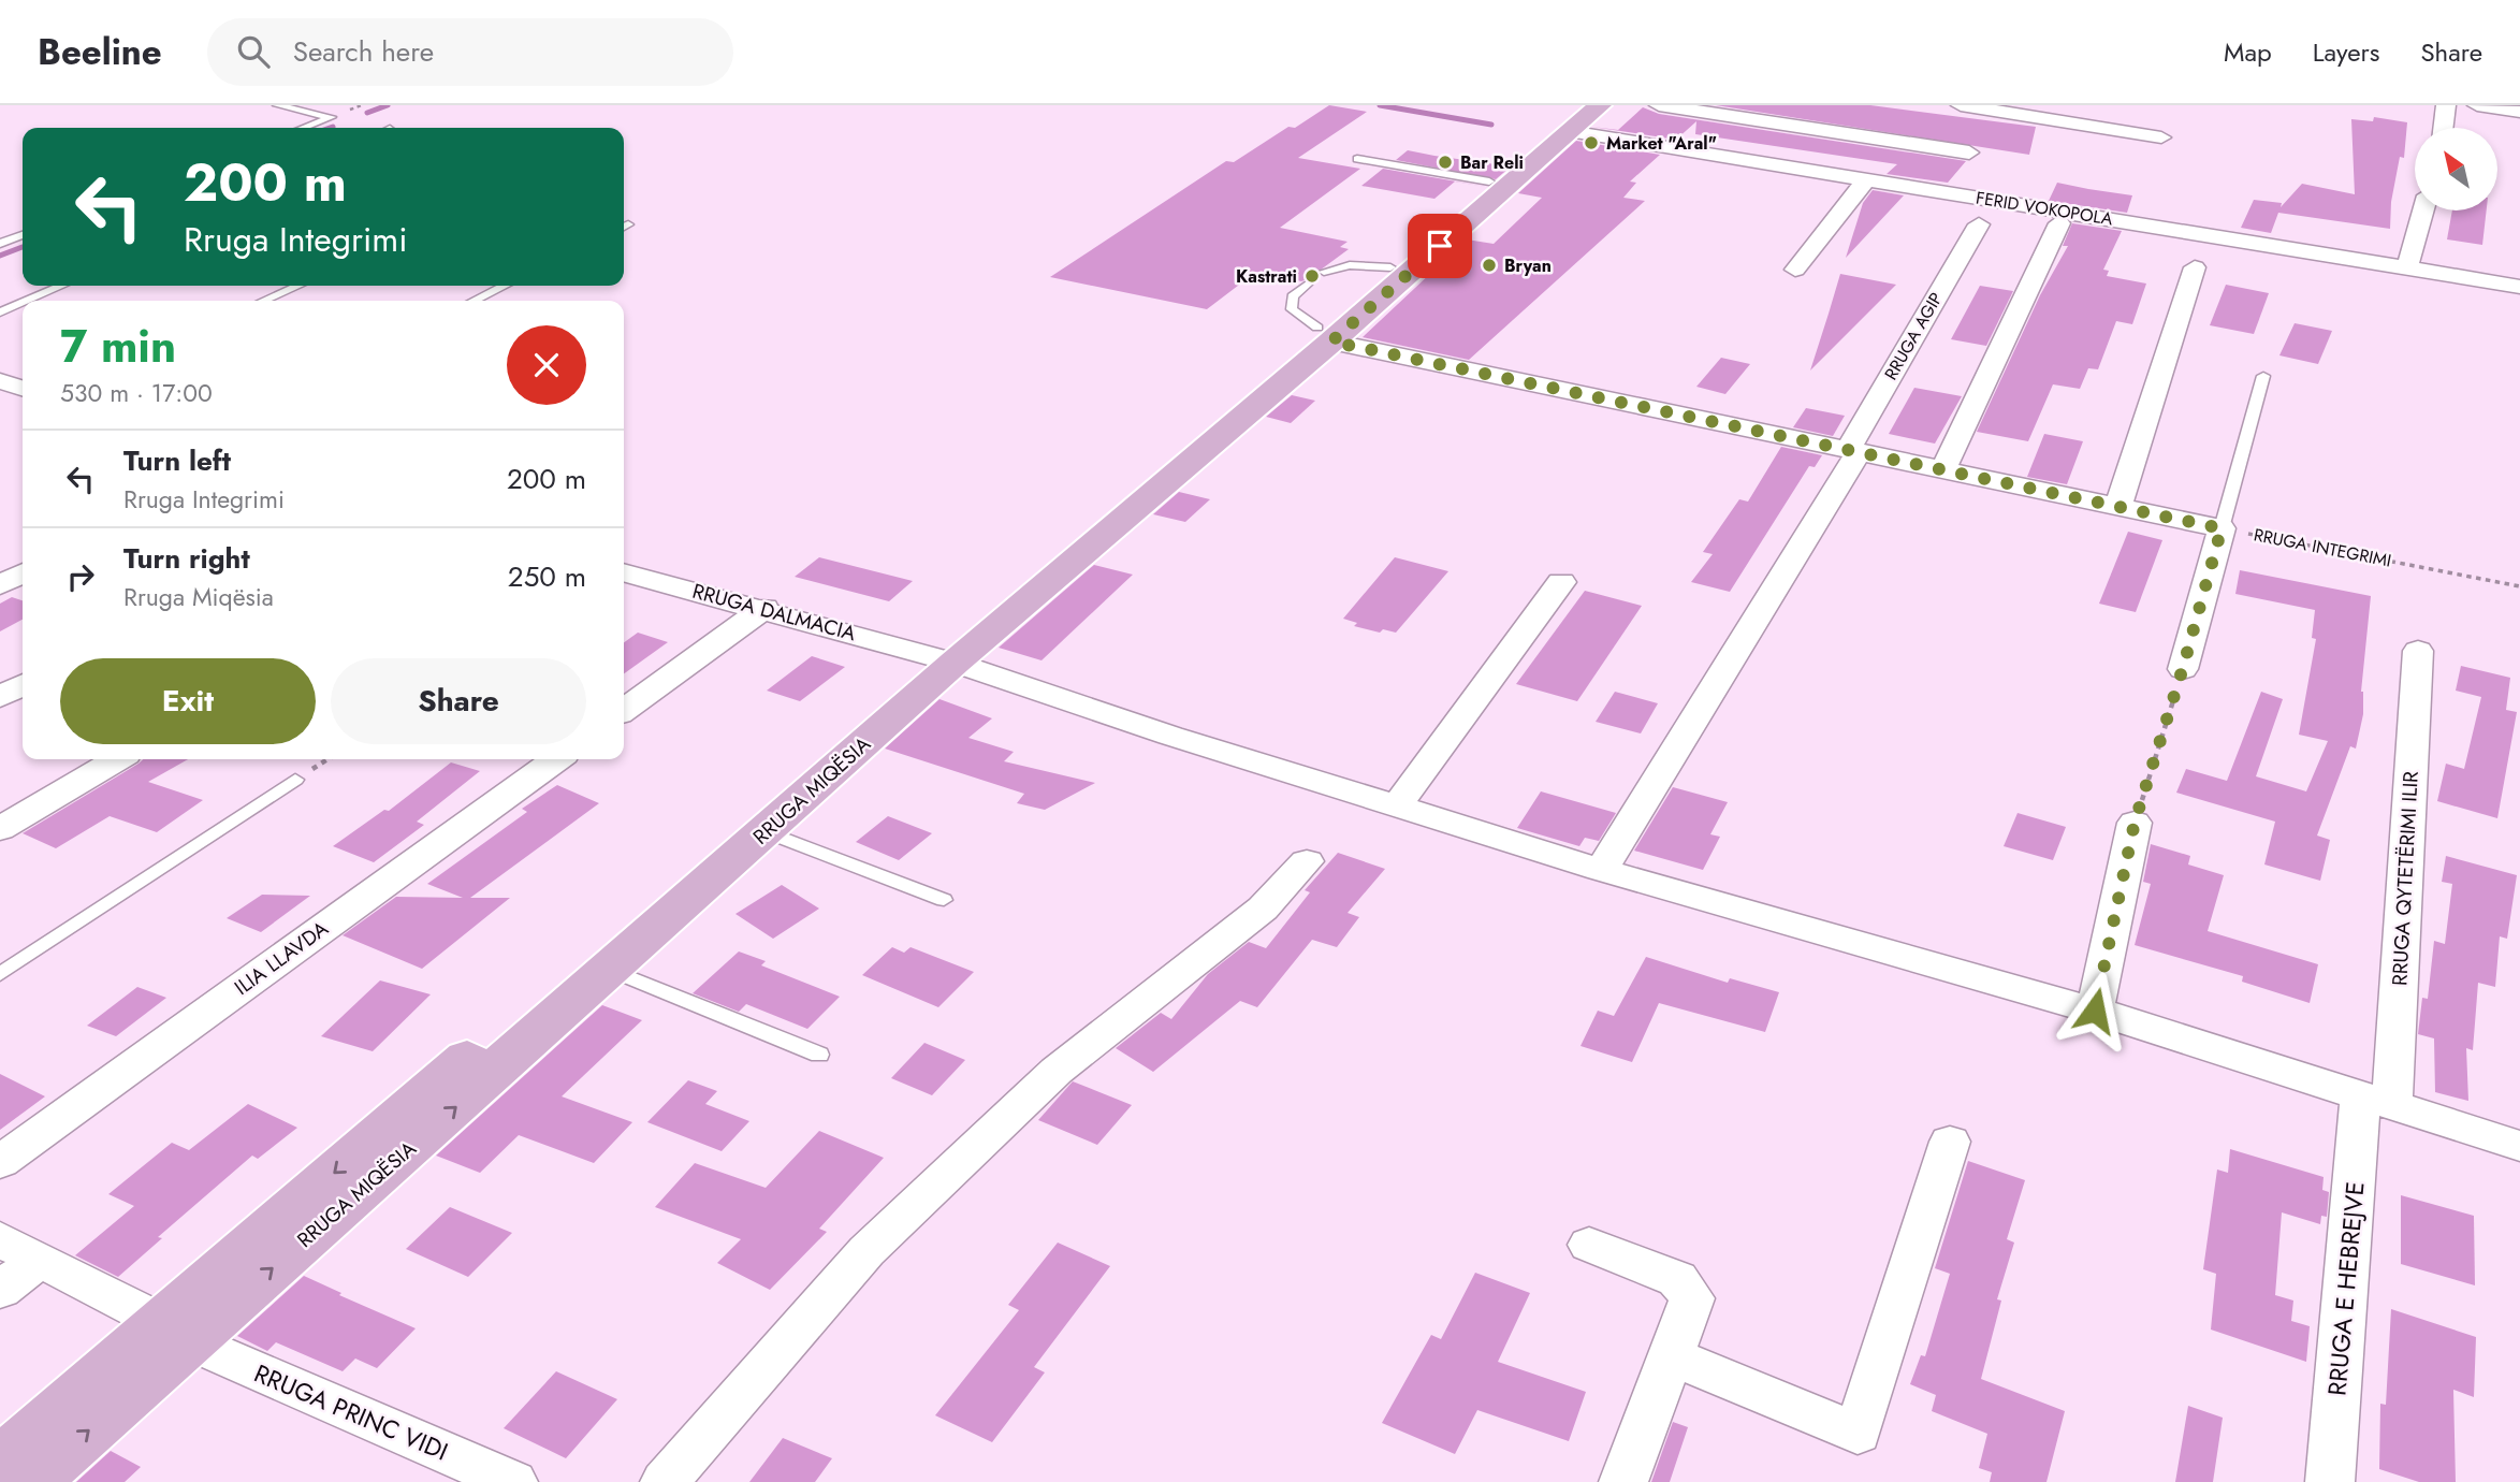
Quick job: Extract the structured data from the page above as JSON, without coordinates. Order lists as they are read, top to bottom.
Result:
{
  "streets": {
    "main road": ["RRUGA MIQËSIA"],
    "street": [
      "FERID VOKOPOLA",
      "RRUGA AGIP",
      "RRUGA DALMACIA",
      "RRUGA QYTETËRIMI ILIR",
      "ILIA LLAVDA",
      "RRUGA E HEBREJVE",
      "RRUGA PRINC VIDI"
    ],
    "path": ["RRUGA INTEGRIMI"]
  },
  "crossings": [
    ["FERID VOKOPOLA", "RRUGA MIQËSIA"],
    ["RRUGA AGIP", "RRUGA DALMACIA"],
    ["RRUGA DALMACIA", "RRUGA MIQËSIA"],
    ["RRUGA DALMACIA", "RRUGA QYTETËRIMI ILIR"],
    ["RRUGA DALMACIA", "RRUGA E HEBREJVE"],
    ["RRUGA MIQËSIA", "RRUGA PRINC VIDI"],
    ["RRUGA QYTETËRIMI ILIR", "RRUGA E HEBREJVE"]
  ],
  "places": [
    "Market \"Aral\"",
    "Bar Reli",
    "Bryan",
    "Kastrati"
  ],
  "north": "top left",
  "page": {
    "header": "Beeline",
    "search": "Search here",
    "nav": ["Map", "Layers", "Share"],
    "turn": ["200 m", "Rruga Integrimi"],
    "heading": ["7 min", "530 m · 17:00"],
    "list": [
      {
        "name": "Turn left",
        "note": "Rruga Integrimi",
        "value": "200 m"
      },
      {
        "name": "Turn right",
        "note": "Rruga Miqësia",
        "value": "250 m"
      }
    ],
    "buttons": ["Exit", "Share"]
  }
}
